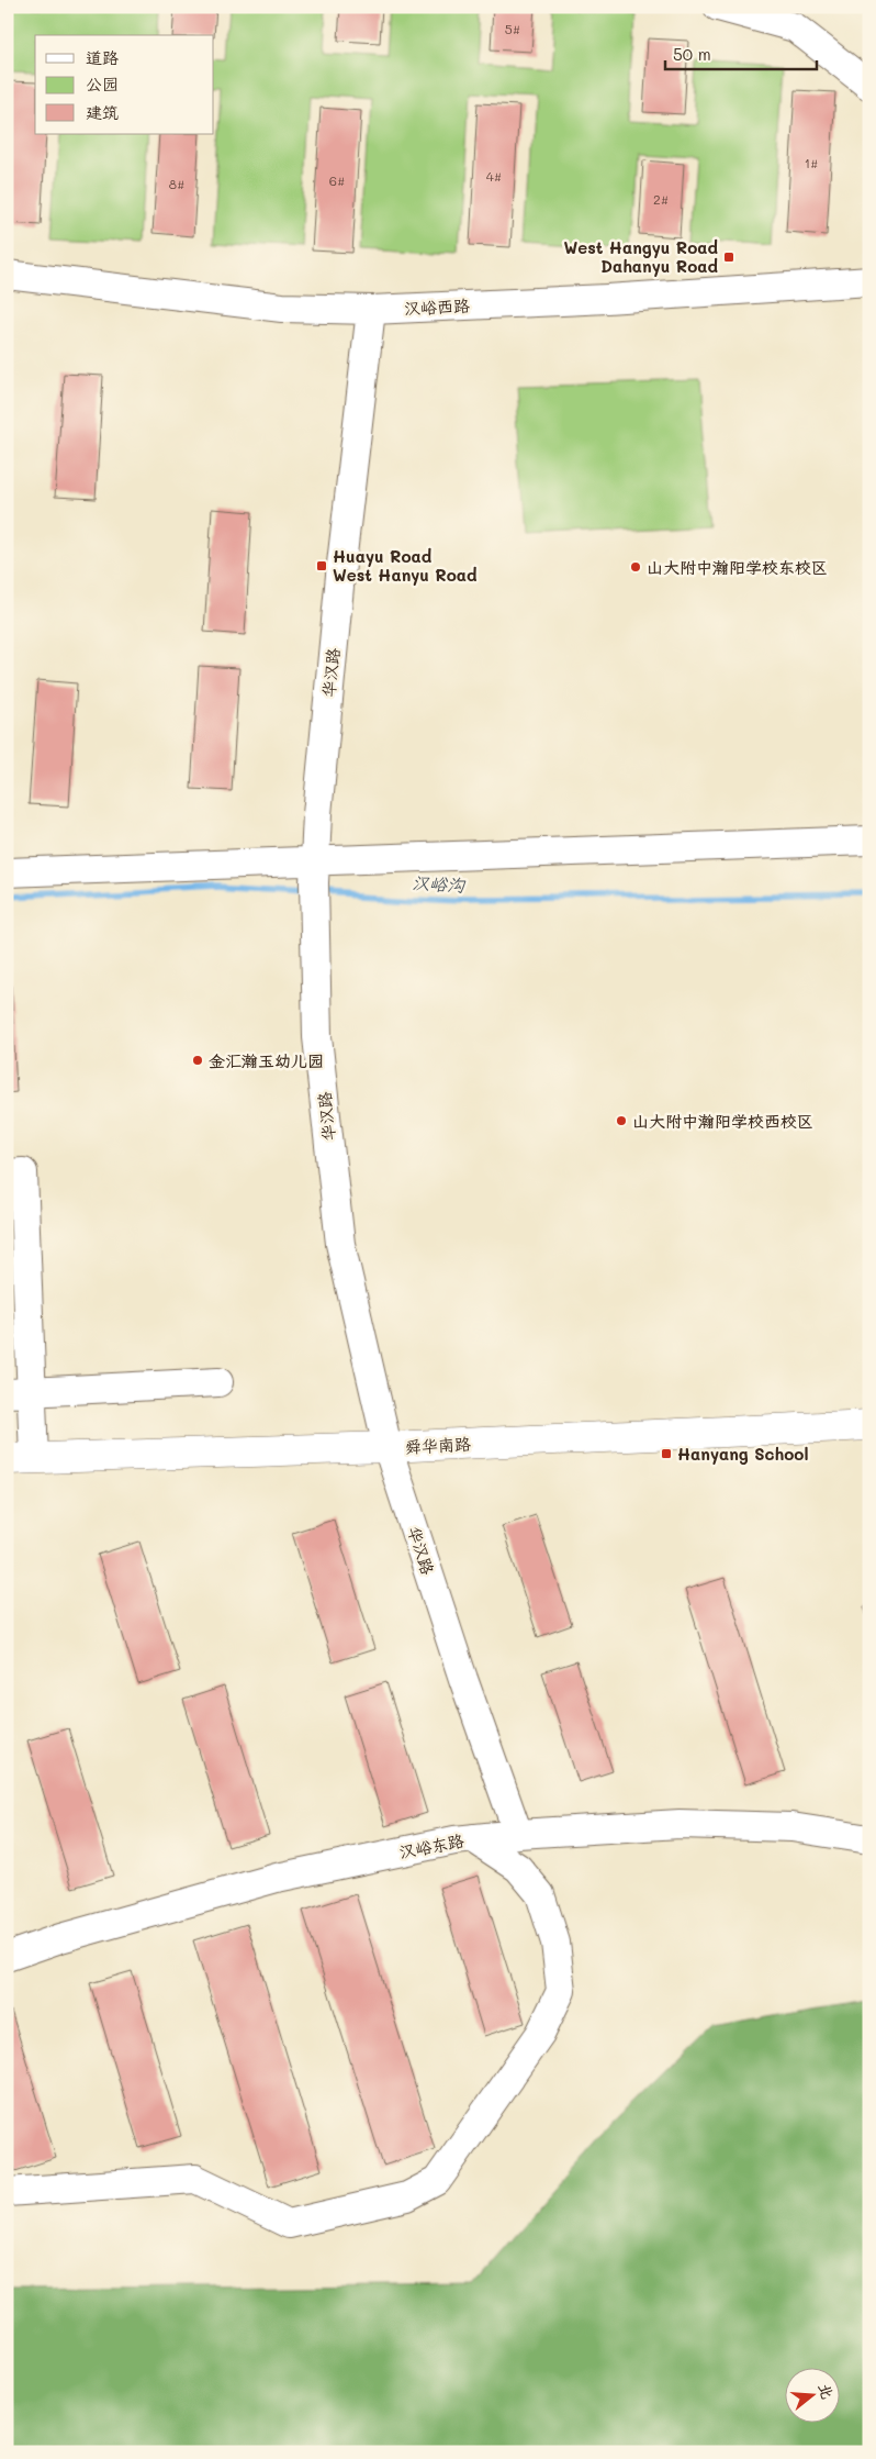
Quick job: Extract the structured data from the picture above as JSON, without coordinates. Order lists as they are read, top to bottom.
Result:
{
  "streets": {
    "main road": ["舜华南路"],
    "street": ["汉峪西路", "华汉路", "汉峪东路"]
  },
  "crossings": [
    ["汉峪西路", "华汉路"],
    ["华汉路", "舜华南路"],
    ["华汉路", "汉峪东路"]
  ],
  "water": ["汉峪沟"],
  "places": {
    "transit": ["West Hangyu Road Dahanyu Road", "Huayu Road West Hanyu Road", "Hanyang School"],
    "other": ["山大附中瀚阳学校东校区", "金汇瀚玉幼儿园", "山大附中瀚阳学校西校区"]
  },
  "house_numbers": [
    "5#",
    "1#",
    "4#",
    "6#",
    "8#",
    "2#"
  ],
  "legend": ["道路", "公园", "建筑"],
  "scale_bar": "50 m",
  "north": "right"
}
